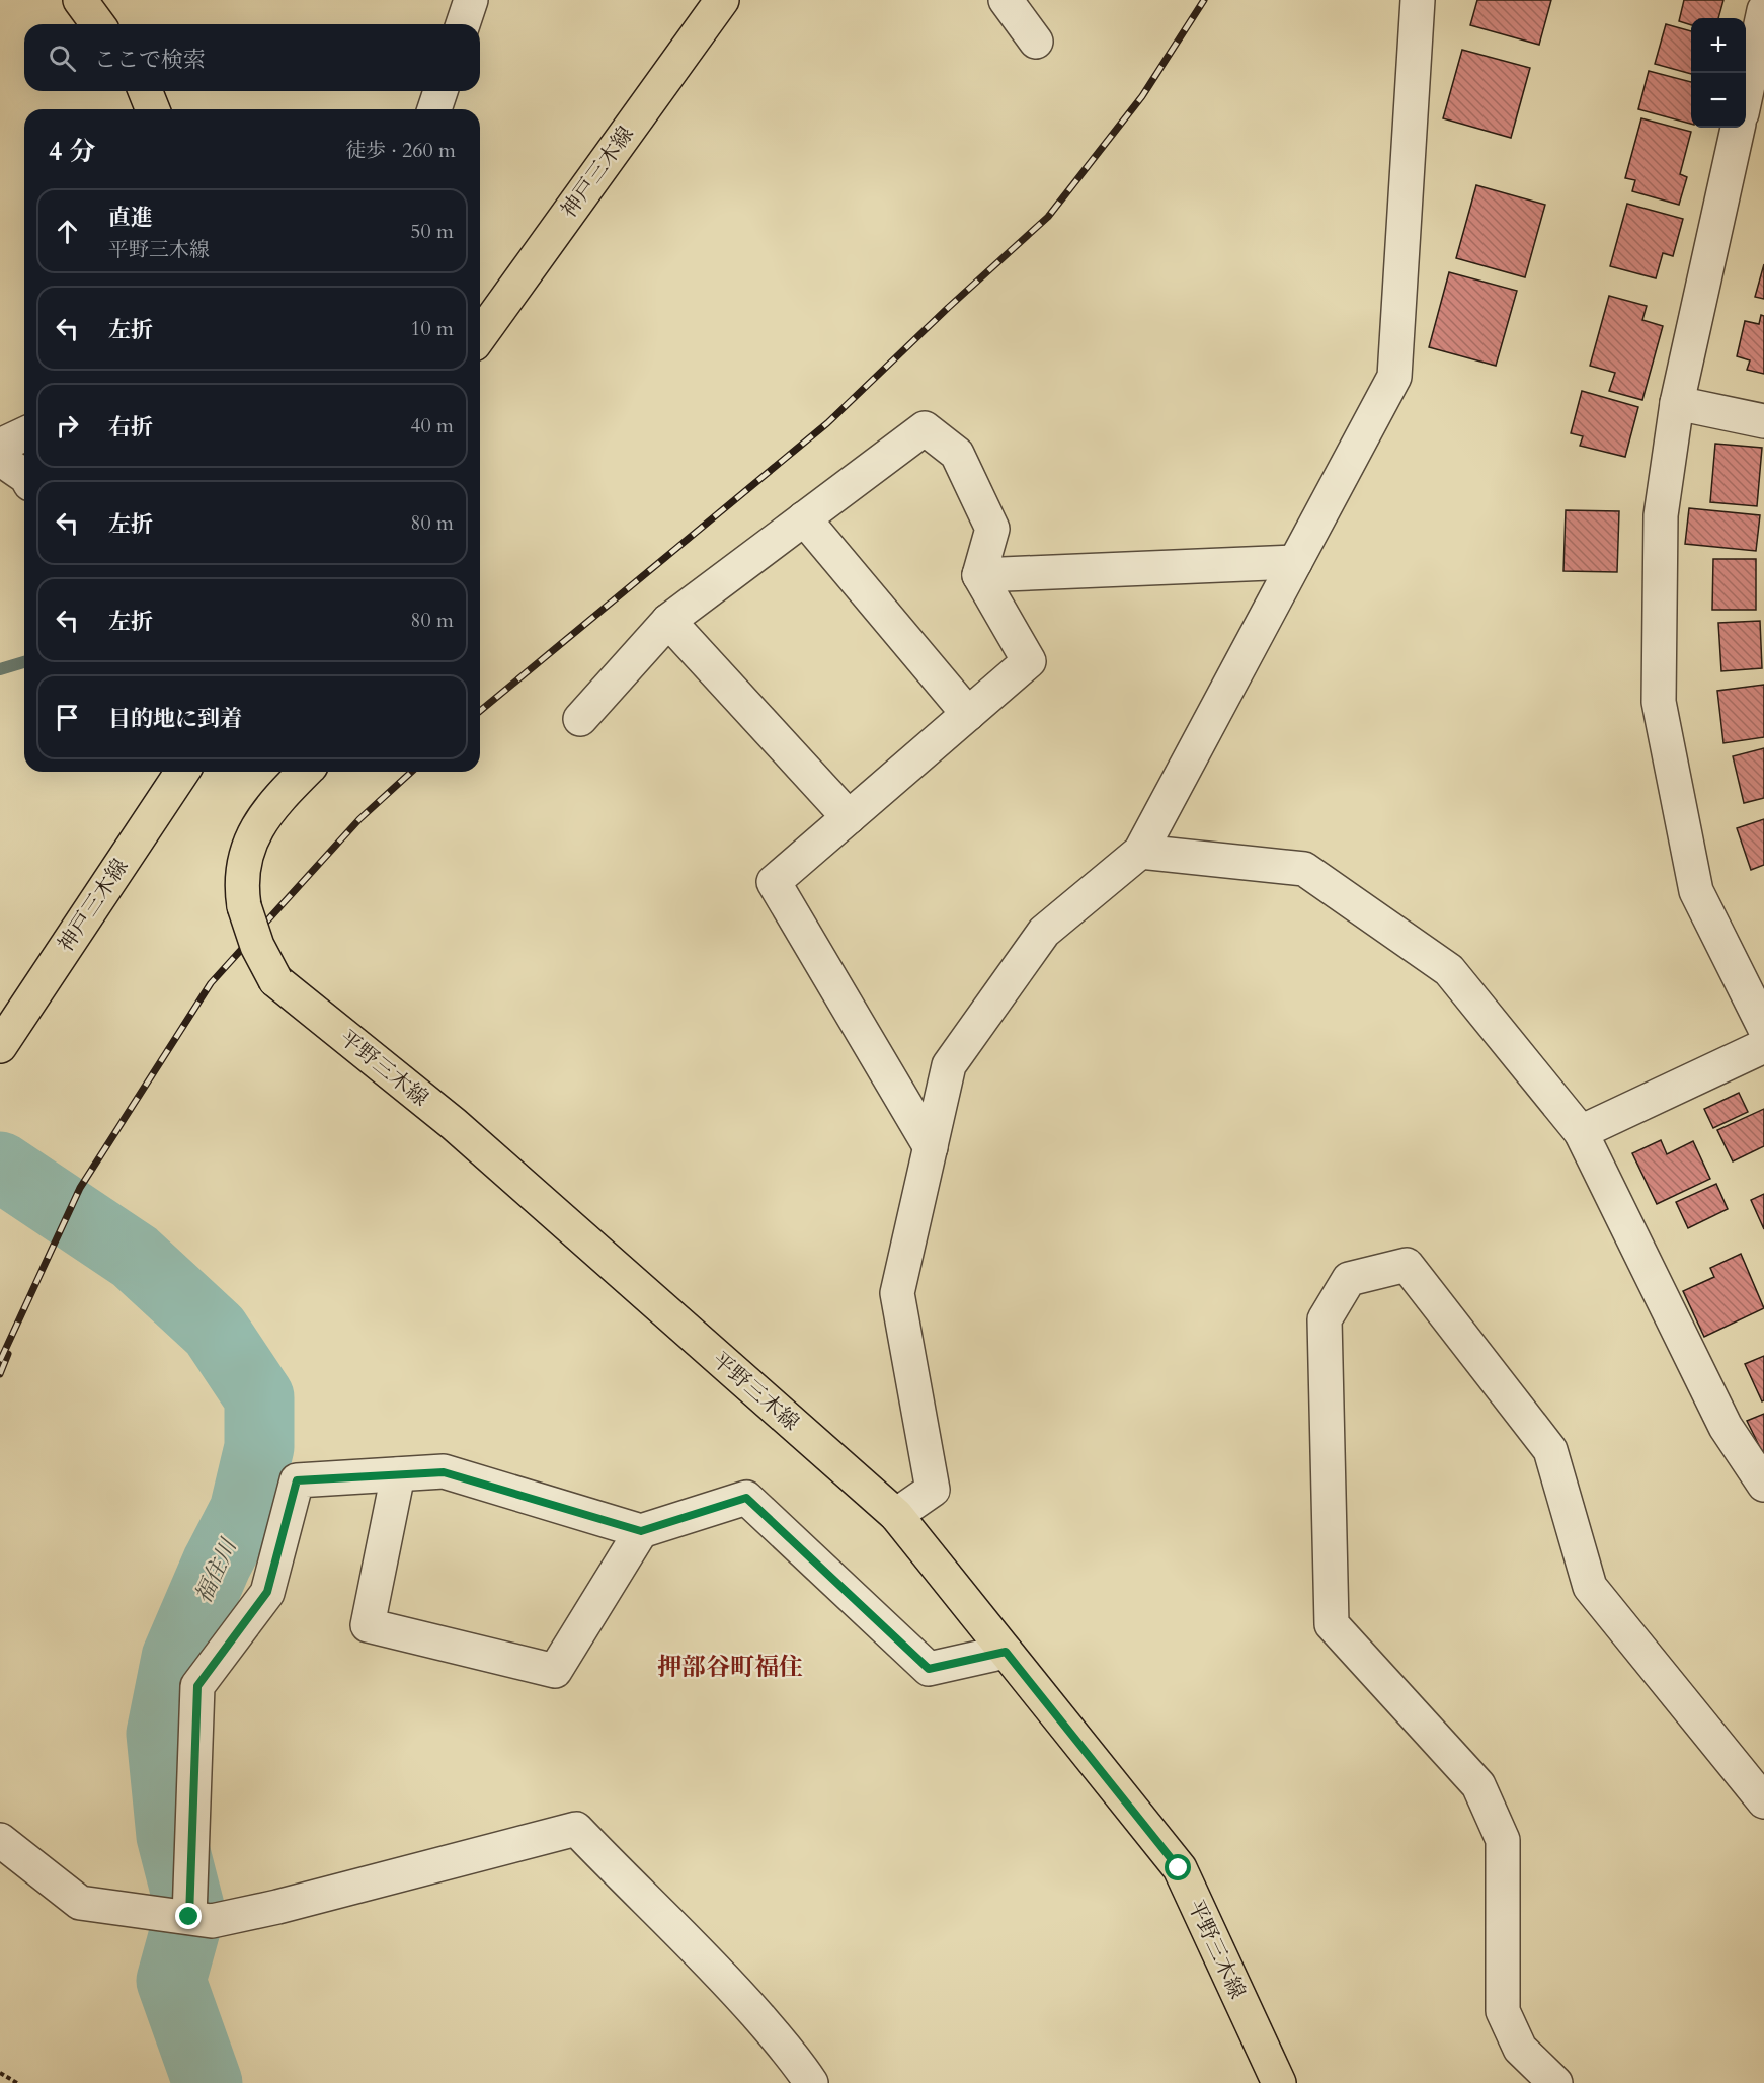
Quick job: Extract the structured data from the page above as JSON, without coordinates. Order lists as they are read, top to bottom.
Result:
{
  "streets": {
    "main road": ["神戸三木線", "平野三木線"]
  },
  "districts": ["押部谷町福住"],
  "water": ["福住川"],
  "page": {
    "map_buttons": ["+", "−"],
    "search": "ここで検索",
    "heading": ["4 分", "徒歩 · 260 m"],
    "list": [
      ["直進", "平野三木線", "50 m"],
      ["左折", "10 m"],
      ["右折", "40 m"],
      ["左折", "80 m"],
      ["左折", "80 m"],
      "目的地に到着"
    ]
  }
}
